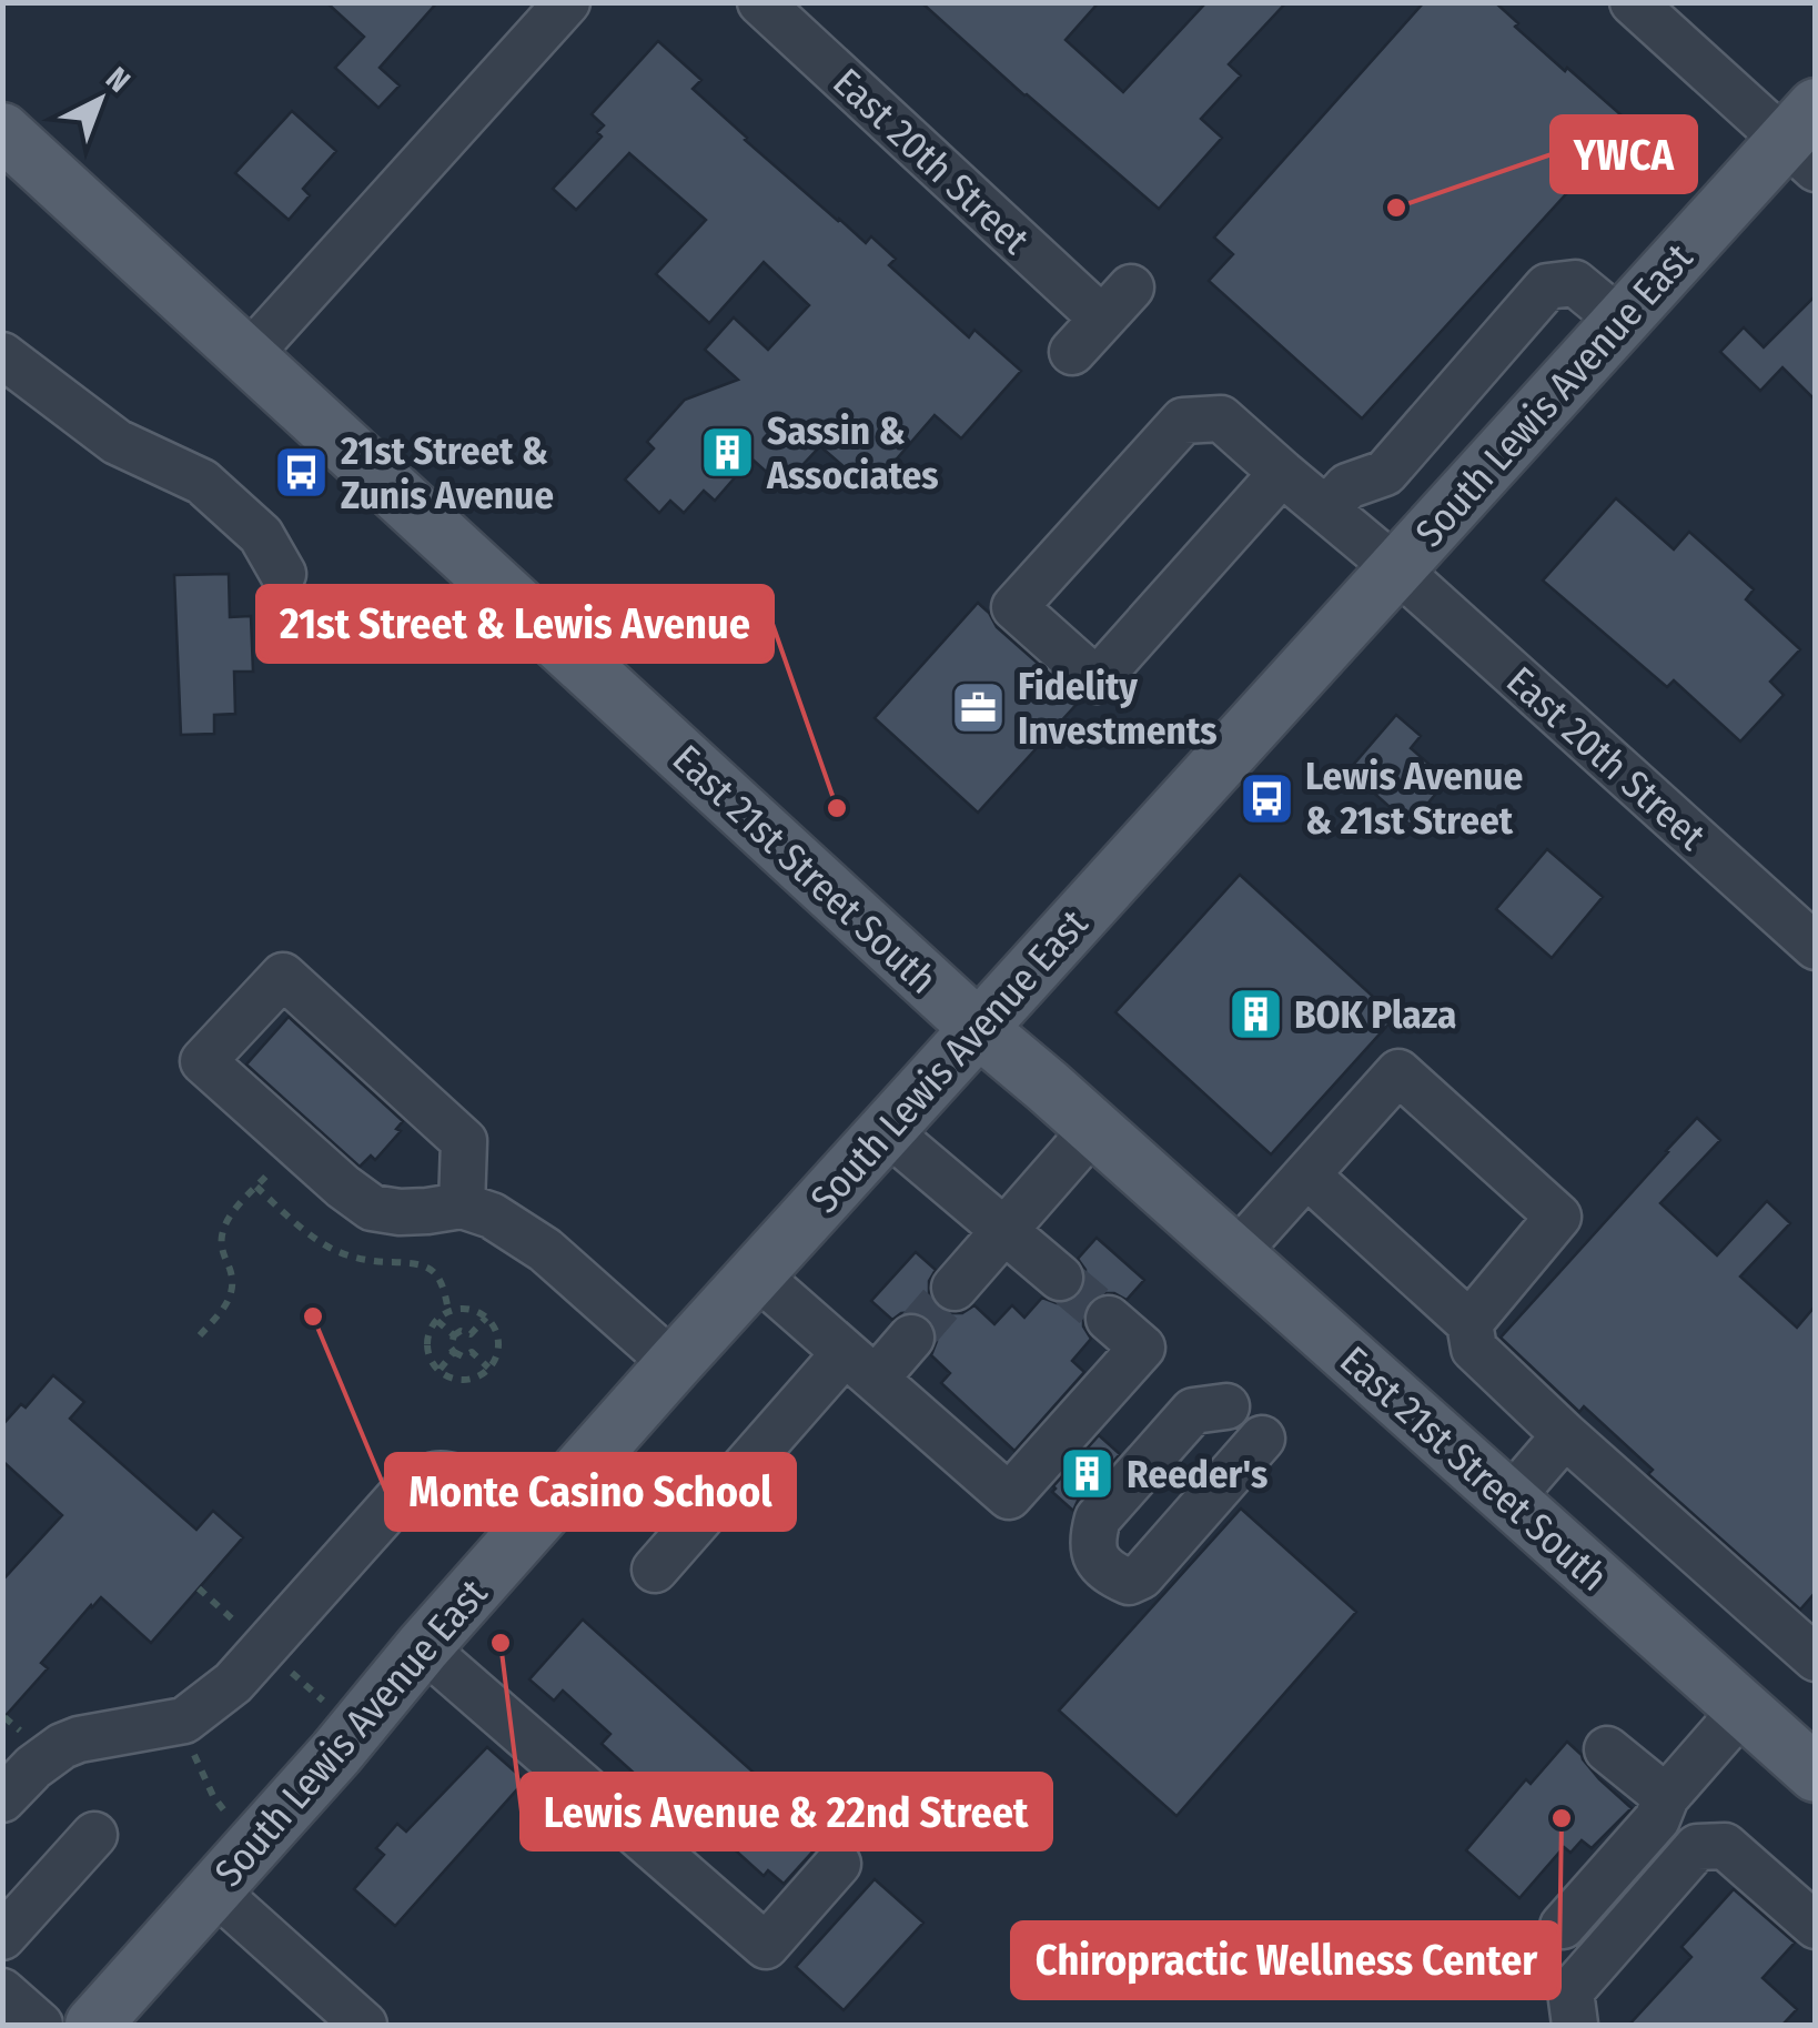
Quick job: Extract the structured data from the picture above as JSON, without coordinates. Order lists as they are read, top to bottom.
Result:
{
  "streets": {
    "main road": ["South Lewis Avenue East", "East 21st Street South"],
    "street": ["East 20th Street"]
  },
  "crossings": [
    ["East 20th Street", "South Lewis Avenue East"],
    ["South Lewis Avenue East", "East 21st Street South"]
  ],
  "places": {
    "other": [
      "YWCA",
      "21st Street & Lewis Avenue",
      "Monte Casino School",
      "Lewis Avenue & 22nd Street",
      "Chiropractic Wellness Center"
    ],
    "building": ["Sassin & Associates", "BOK Plaza", "Reeder's"],
    "bus stop": ["21st Street & Zunis Avenue", "Lewis Avenue & 21st Street"],
    "office": ["Fidelity Investments"]
  },
  "north": "top right"
}
